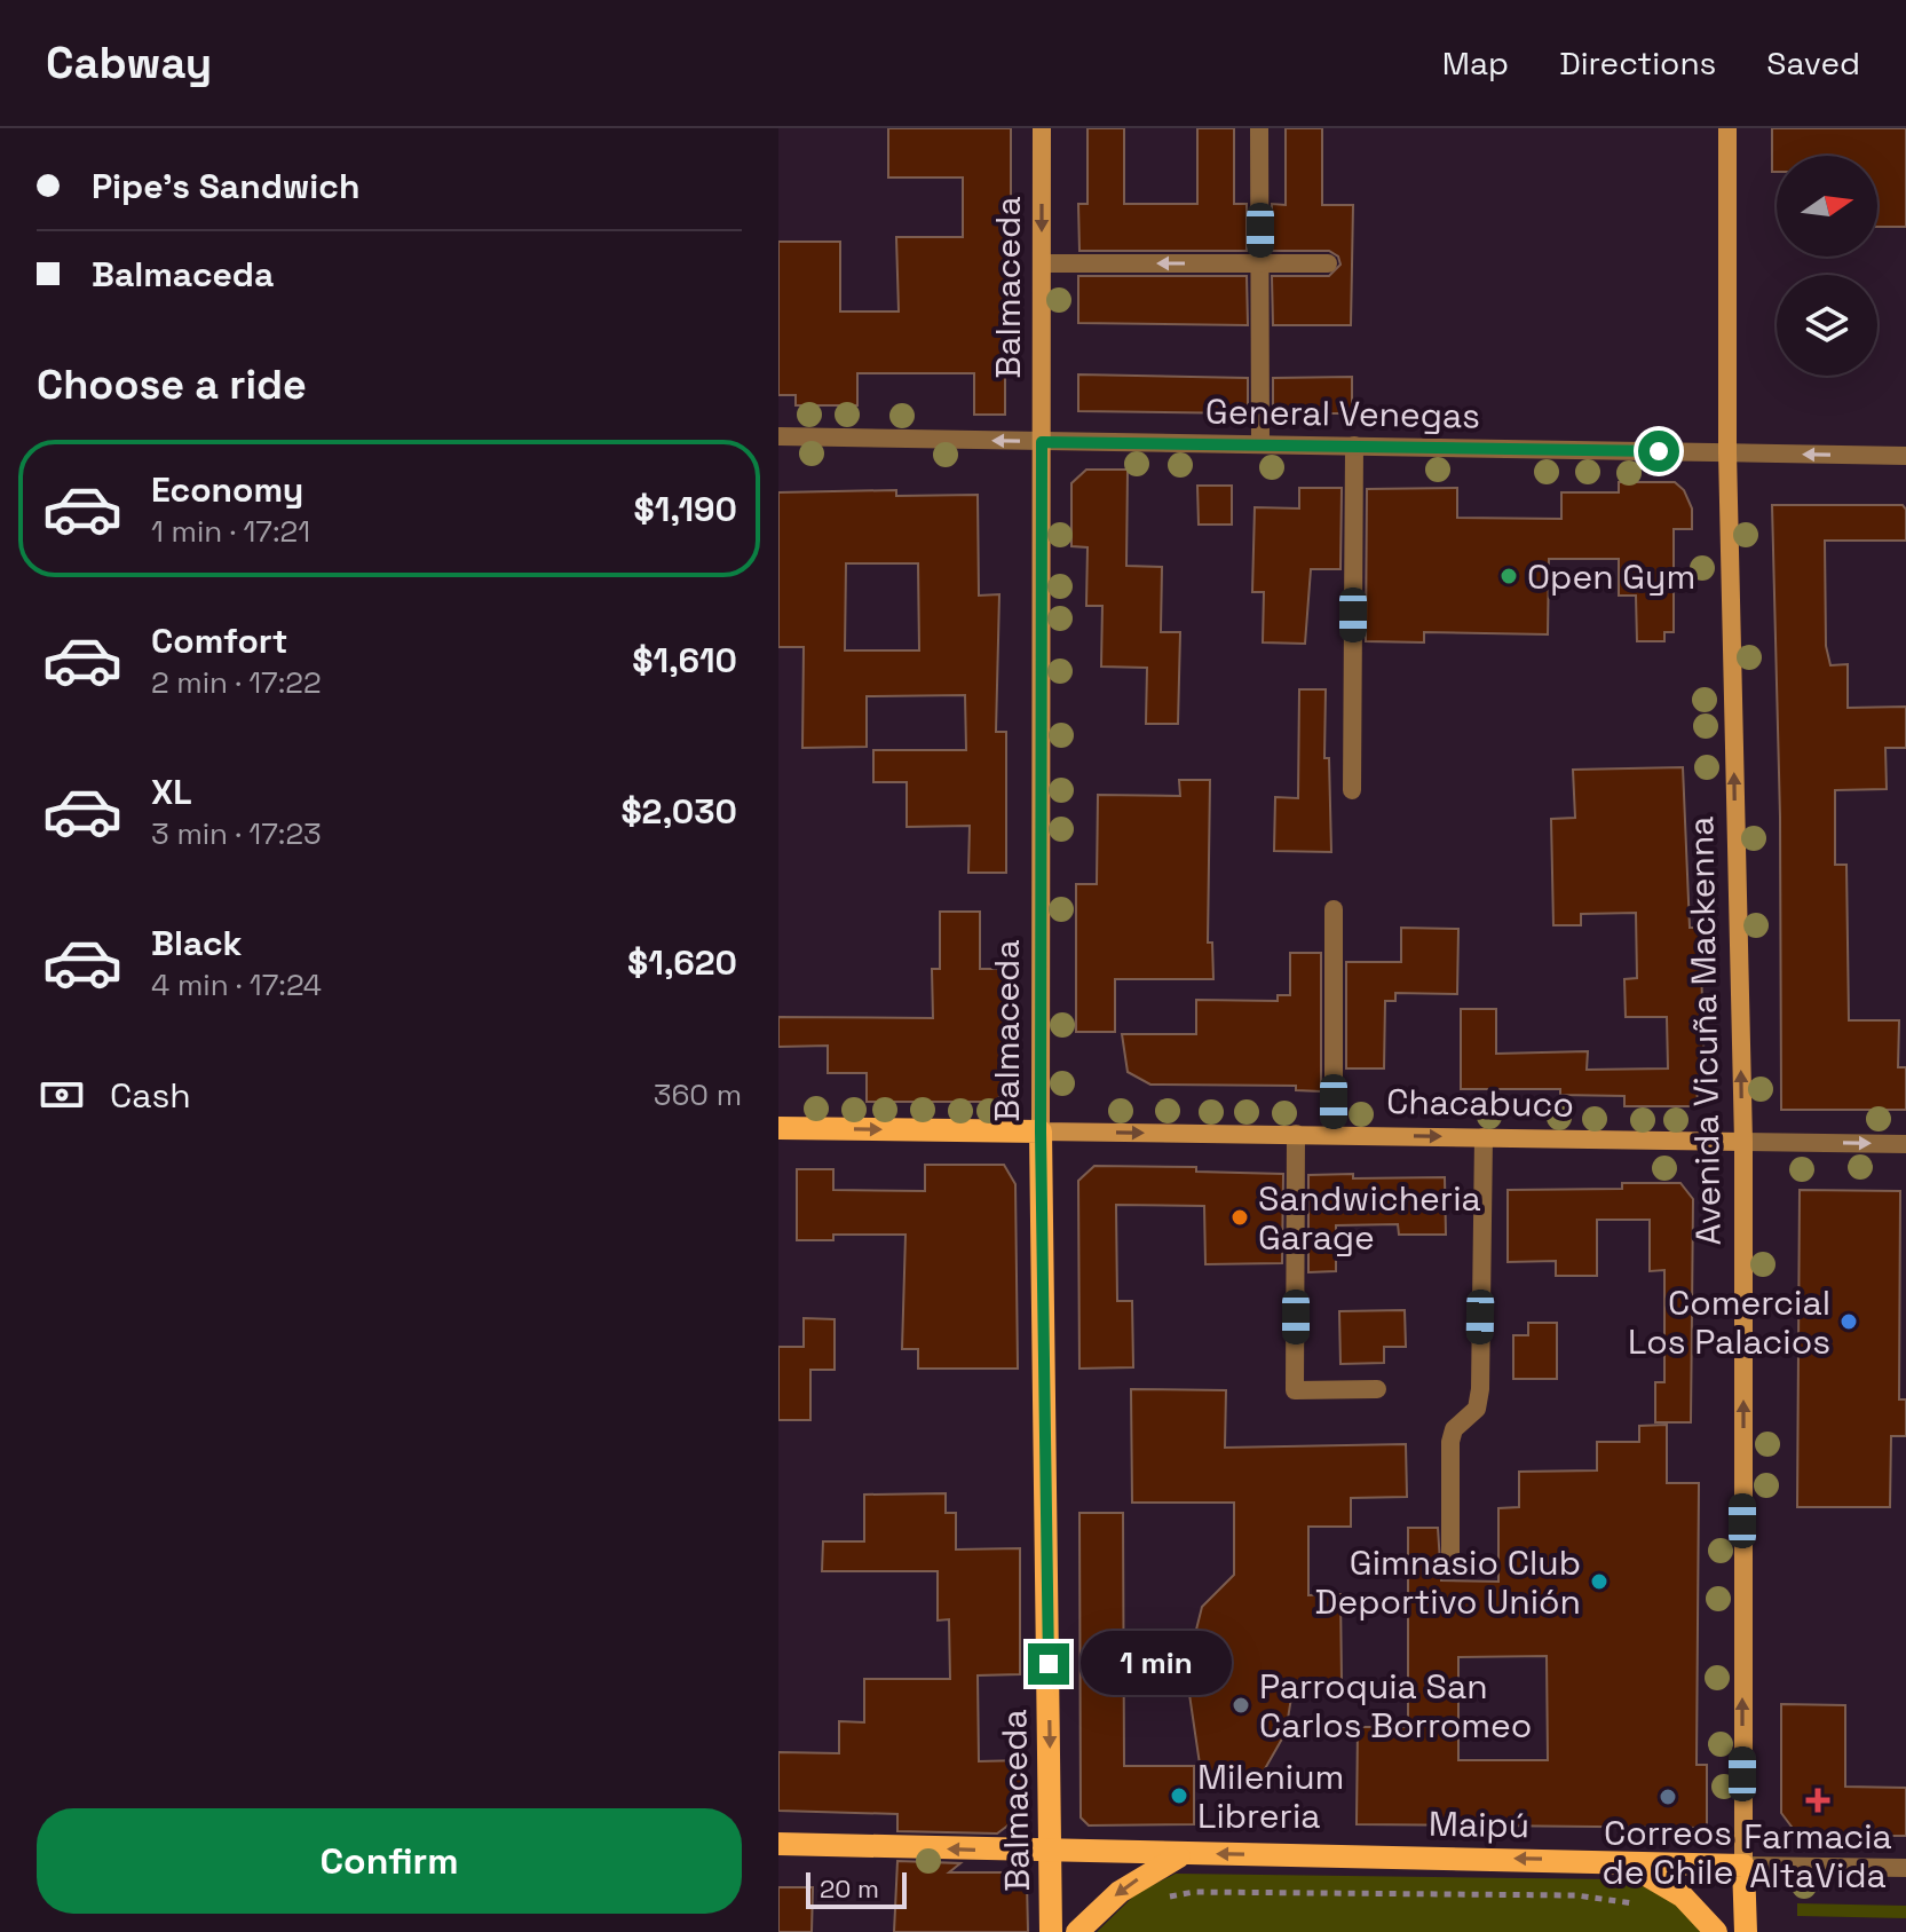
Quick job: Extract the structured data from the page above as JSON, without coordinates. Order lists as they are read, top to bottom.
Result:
{
  "streets": {
    "main road": [
      "Balmaceda",
      "Avenida Vicuña Mackenna",
      "Chacabuco",
      "Maipú"
    ],
    "street": ["General Venegas"]
  },
  "crossings": [
    ["Balmaceda", "General Venegas"],
    ["Balmaceda", "Chacabuco"],
    ["Balmaceda", "Maipú"],
    ["General Venegas", "Avenida Vicuña Mackenna"],
    ["Avenida Vicuña Mackenna", "Chacabuco"],
    ["Avenida Vicuña Mackenna", "Maipú"]
  ],
  "one_way": [
    "Balmaceda",
    "General Venegas",
    "Avenida Vicuña Mackenna",
    "Chacabuco",
    "Maipú"
  ],
  "places": {
    "other": [
      "Open Gym",
      "Sandwicheria Garage",
      "Comercial Los Palacios",
      "Gimnasio Club Deportivo Unión",
      "Parroquia San Carlos Borromeo",
      "Milenium Libreria",
      "Correos de Chile"
    ],
    "health": ["Farmacia AltaVida"]
  },
  "scale_bar": "20 m",
  "north": "right",
  "page": {
    "header": "Cabway",
    "nav": ["Map", "Directions", "Saved"],
    "banner": ["Pipe's Sandwich", "Balmaceda"],
    "heading": "Choose a ride",
    "list": [
      {
        "name": "Economy",
        "note": "1 min · 17:21",
        "value": "$1,190"
      },
      {
        "name": "Comfort",
        "note": "2 min · 17:22",
        "value": "$1,610"
      },
      {
        "name": "XL",
        "note": "3 min · 17:23",
        "value": "$2,030"
      },
      {
        "name": "Black",
        "note": "4 min · 17:24",
        "value": "$1,620"
      }
    ],
    "pay": ["Cash", "360 m"],
    "bubble": "1 min",
    "buttons": "Confirm",
    "scale": "20 m"
  }
}
